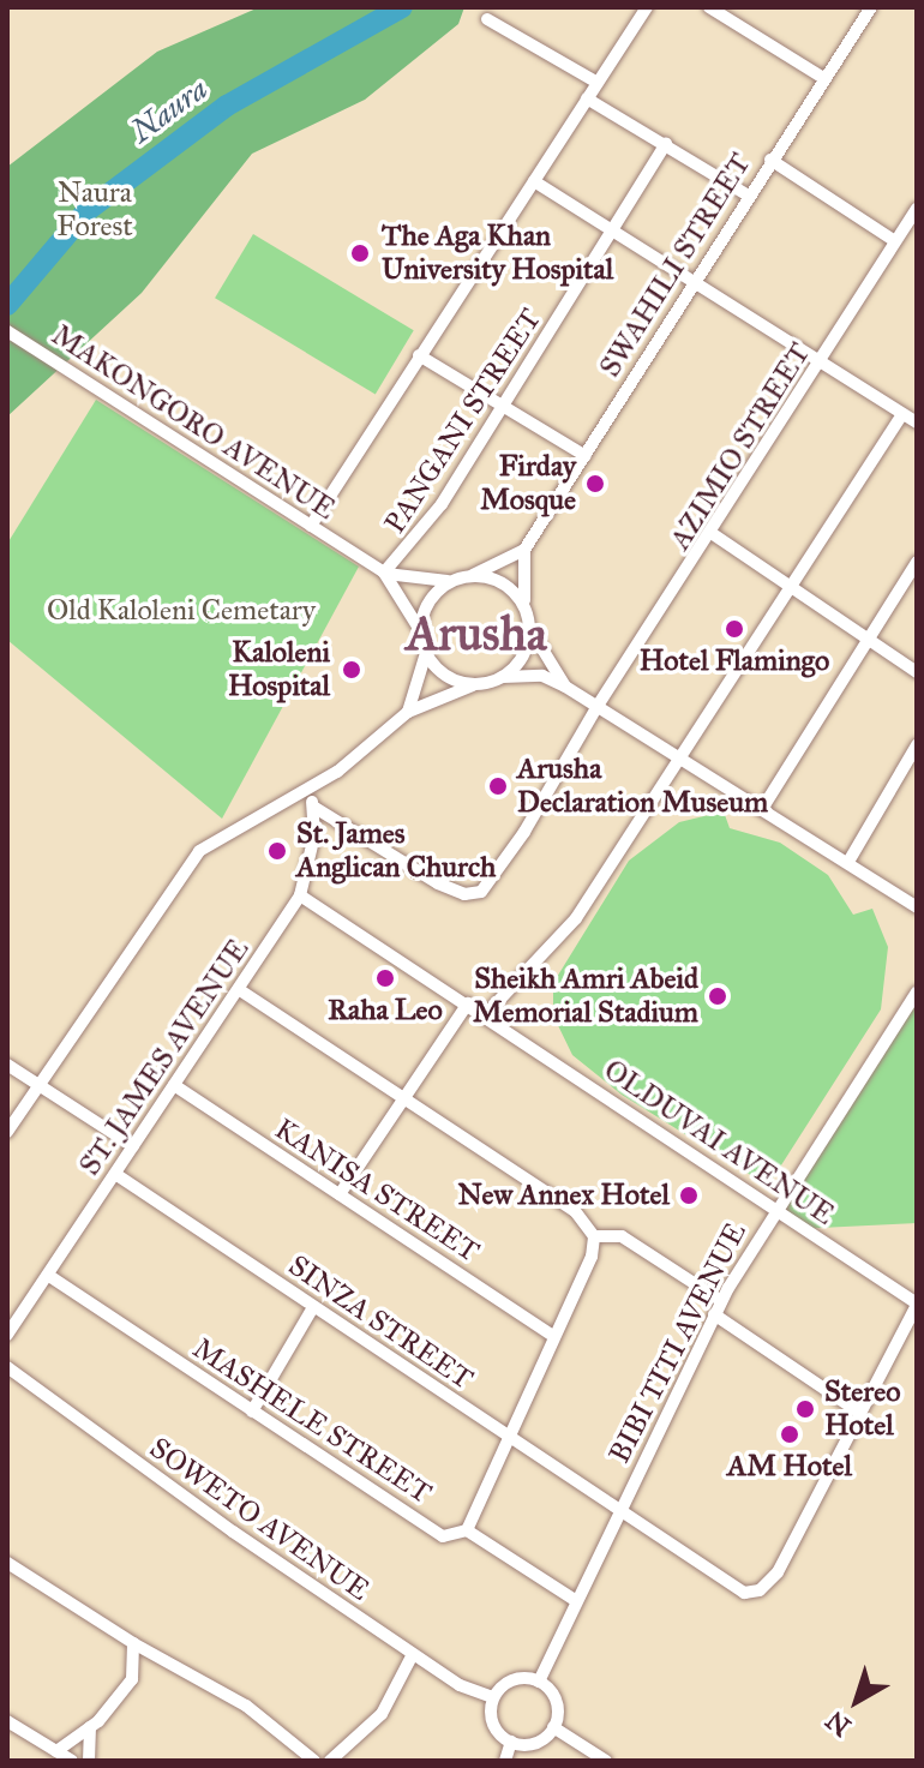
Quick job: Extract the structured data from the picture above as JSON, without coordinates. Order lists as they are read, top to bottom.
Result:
{
  "streets": {
    "street": [
      "SWAHILI STREET",
      "PANGANI STREET",
      "MAKONGORO AVENUE",
      "AZIMIO STREET",
      "ST. JAMES AVENUE",
      "OLDUVAI AVENUE",
      "KANISA STREET",
      "SINZA STREET",
      "BIBI TITI AVENUE",
      "MASHELE STREET",
      "SOWETO AVENUE"
    ]
  },
  "crossings": [
    ["PANGANI STREET", "MAKONGORO AVENUE"],
    ["AZIMIO STREET", "ST. JAMES AVENUE"],
    ["ST. JAMES AVENUE", "OLDUVAI AVENUE"],
    ["ST. JAMES AVENUE", "KANISA STREET"],
    ["ST. JAMES AVENUE", "SINZA STREET"],
    ["ST. JAMES AVENUE", "MASHELE STREET"],
    ["OLDUVAI AVENUE", "BIBI TITI AVENUE"],
    ["SINZA STREET", "BIBI TITI AVENUE"],
    ["BIBI TITI AVENUE", "SOWETO AVENUE"]
  ],
  "districts": ["Arusha"],
  "water": ["Naura"],
  "parks": ["Naura Forest", "Old Kaloleni Cemetary"],
  "places": [
    "The Aga Khan University Hospital",
    "Firday Mosque",
    "Hotel Flamingo",
    "Kaloleni Hospital",
    "Arusha Declaration Museum",
    "St. James Anglican Church",
    "Raha Leo",
    "Sheikh Amri Abeid Memorial Stadium",
    "New Annex Hotel",
    "Stereo Hotel",
    "AM Hotel"
  ],
  "north": "bottom left"
}
